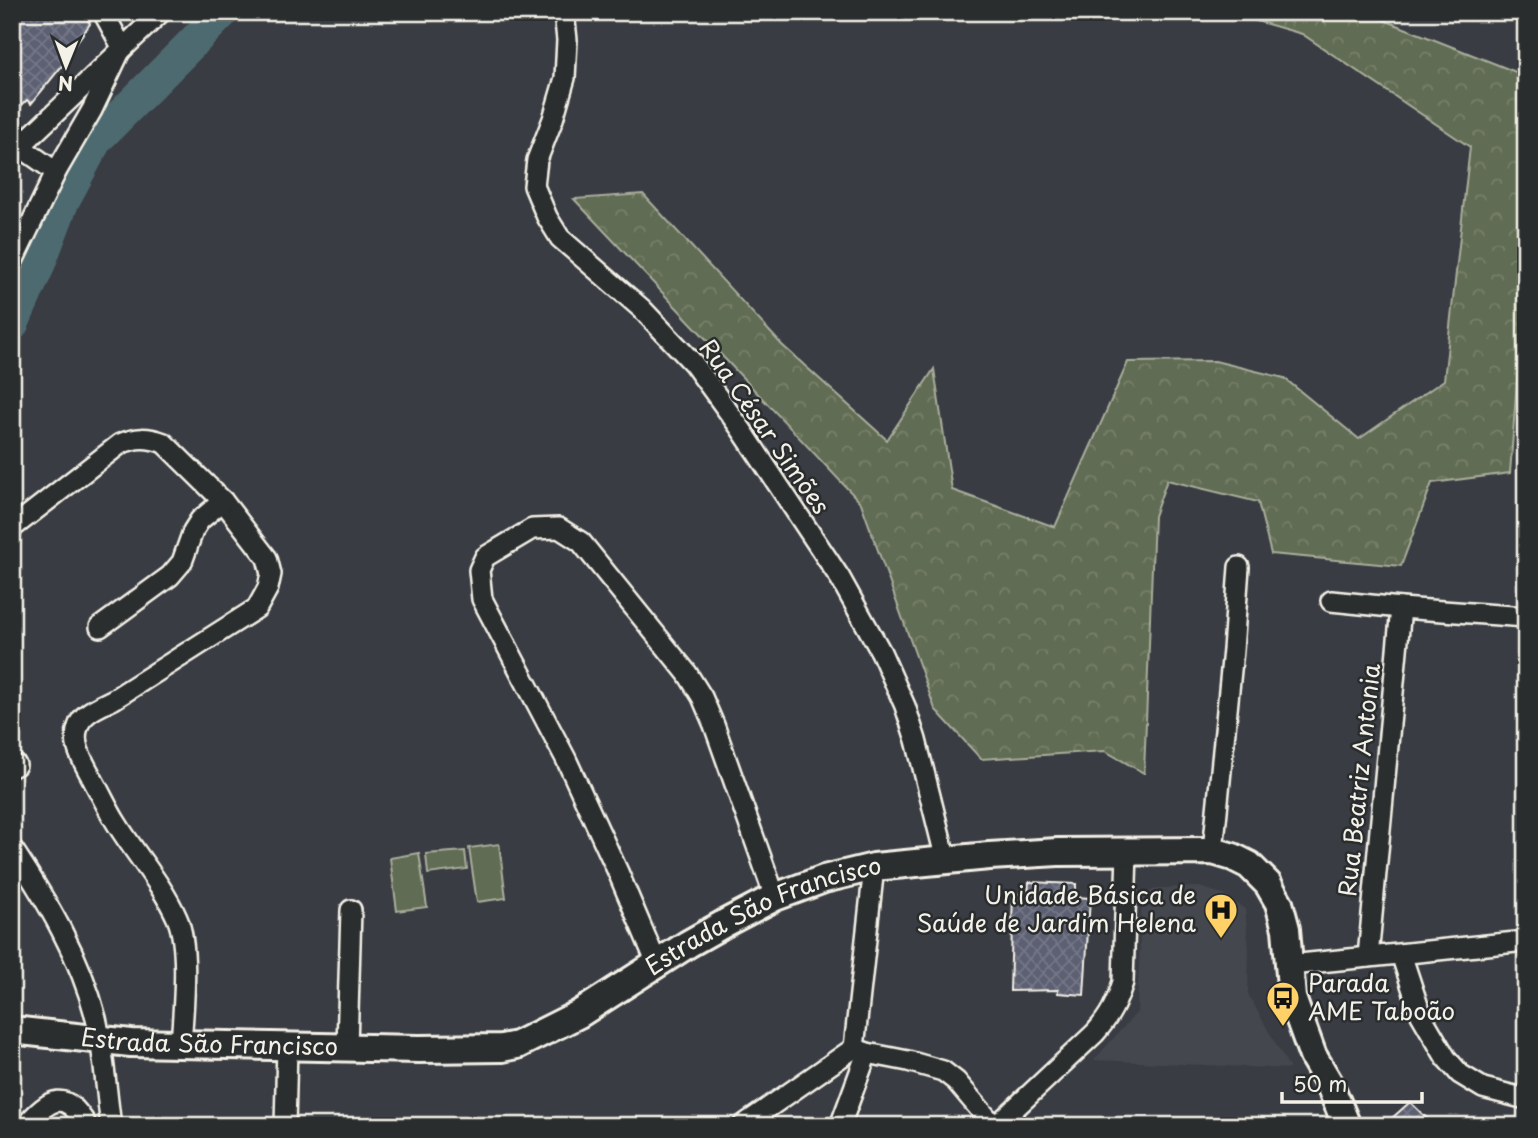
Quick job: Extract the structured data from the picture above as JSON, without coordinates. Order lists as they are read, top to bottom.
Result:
{
  "streets": {
    "main road": ["Estrada São Francisco"],
    "street": ["Rua César Simões", "Rua Beatriz Antonia"]
  },
  "crossings": [
    ["Rua César Simões", "Estrada São Francisco"]
  ],
  "places": {
    "hospital": ["Unidade Básica de Saúde de Jardim Helena"],
    "bus stop": ["Parada AME Taboão"]
  },
  "scale_bar": "50 m",
  "north": "bottom"
}
